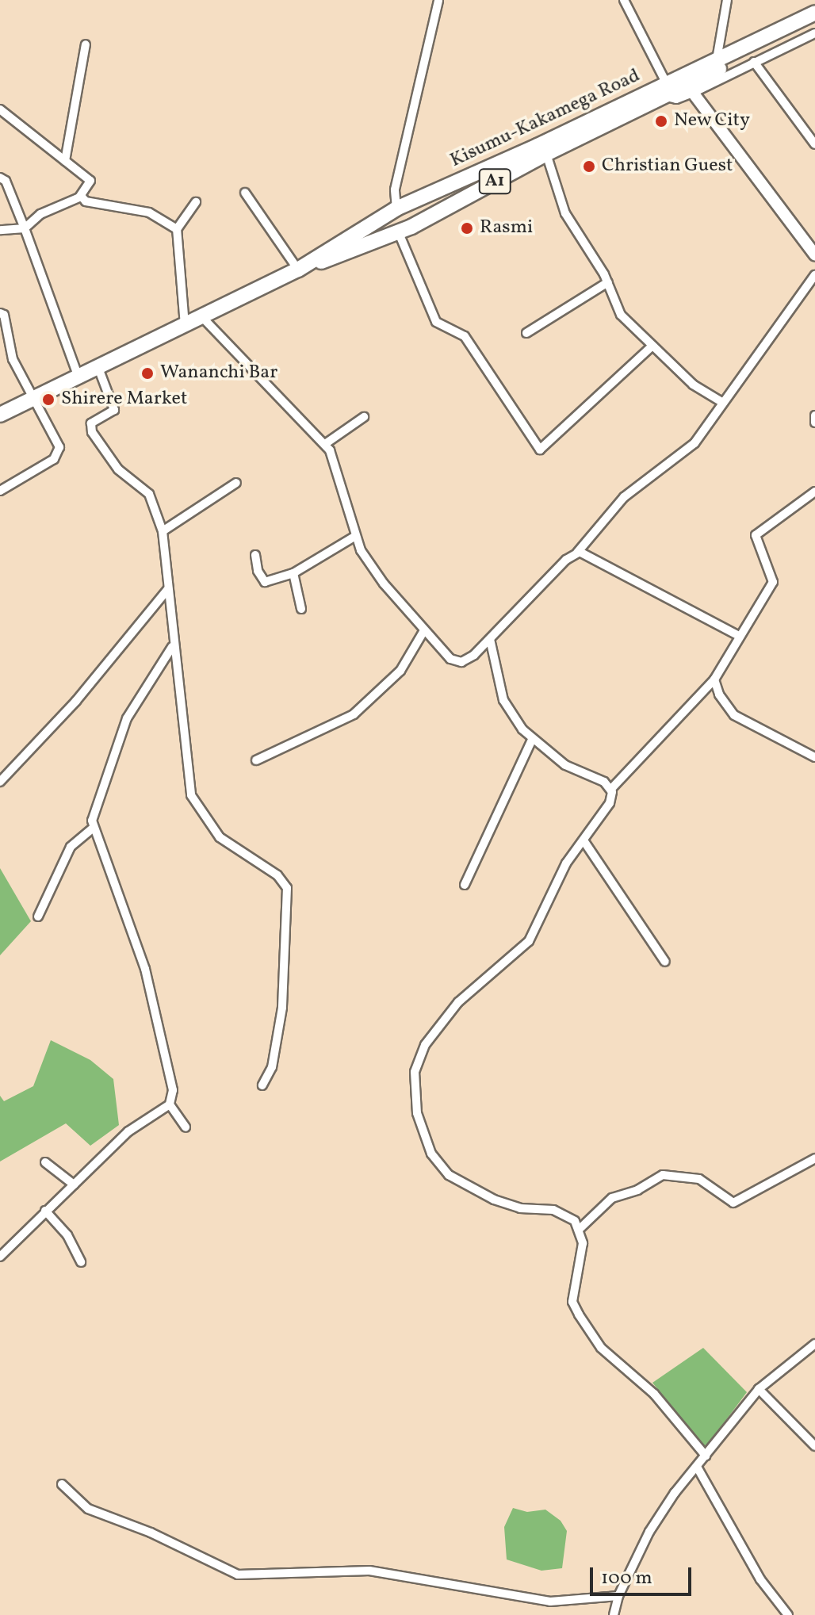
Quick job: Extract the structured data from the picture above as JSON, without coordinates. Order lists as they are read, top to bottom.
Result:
{
  "streets": {
    "highway": ["Kisumu-Kakamega Road", "A1"]
  },
  "places": [
    "New City",
    "Christian Guest",
    "Rasmi",
    "Wananchi Bar",
    "Shirere Market"
  ],
  "scale_bar": "100 m"
}
